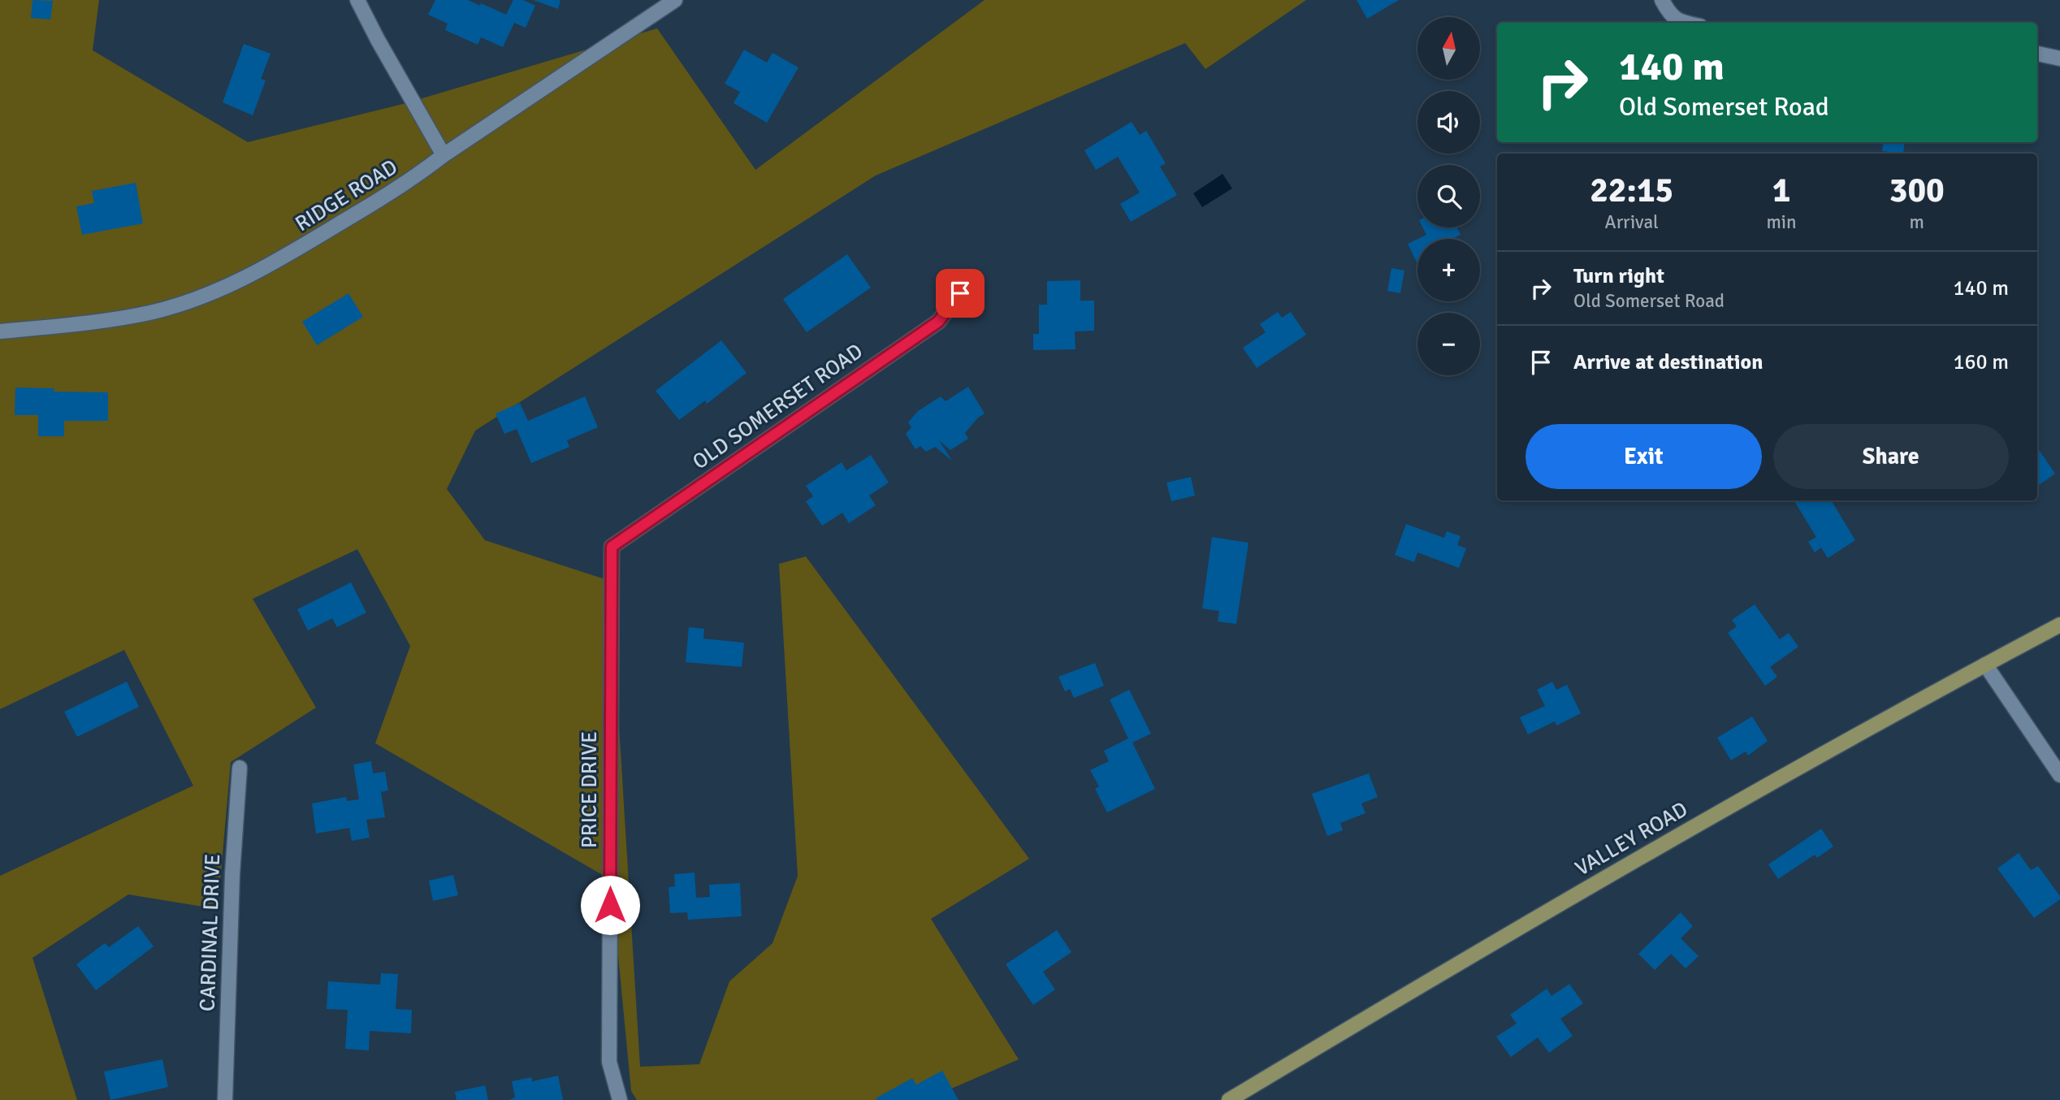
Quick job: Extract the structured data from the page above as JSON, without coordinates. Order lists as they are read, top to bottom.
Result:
{
  "streets": {
    "main road": ["VALLEY ROAD"],
    "street": [
      "RIDGE ROAD",
      "OLD SOMERSET ROAD",
      "PRICE DRIVE",
      "CARDINAL DRIVE"
    ]
  },
  "crossings": [
    ["OLD SOMERSET ROAD", "PRICE DRIVE"]
  ],
  "north": "top",
  "page": {
    "map_buttons": ["+", "−"],
    "turn": ["140 m", "Old Somerset Road"],
    "eta": [
      "22:15",
      "Arrival",
      "1",
      "min",
      "300",
      "m"
    ],
    "list": [
      {
        "name": "Turn right",
        "note": "Old Somerset Road",
        "value": "140 m"
      },
      {
        "name": "Arrive at destination",
        "value": "160 m"
      }
    ],
    "buttons": ["Exit", "Share"]
  }
}
